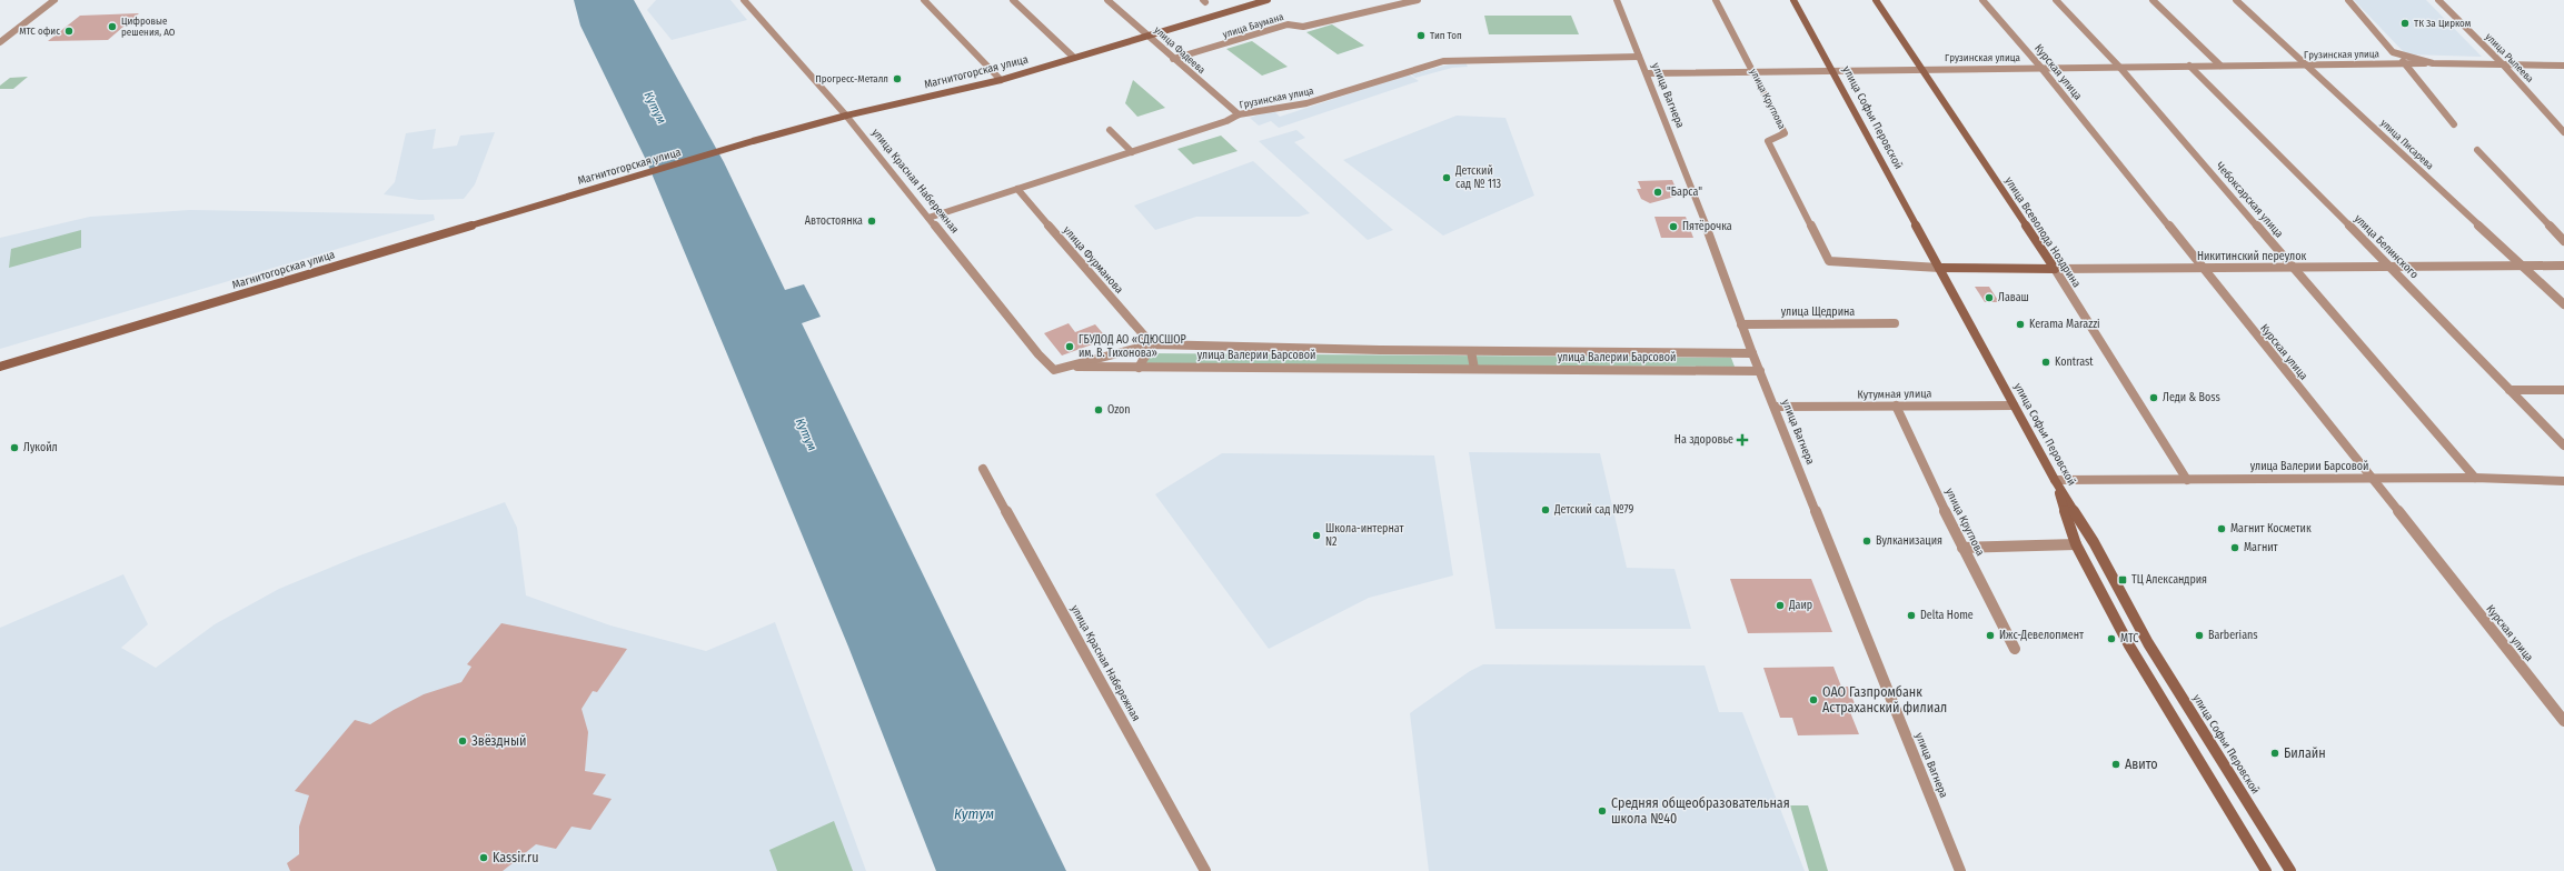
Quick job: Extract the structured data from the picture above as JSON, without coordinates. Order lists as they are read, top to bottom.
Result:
{
  "streets": {
    "main road": [
      "Магнитогорская улица",
      "улица Софьи Перовской",
      "улица Всеволода Ноздрина",
      "Никитинский переулок"
    ],
    "street": [
      "улица Баумана",
      "улица Фадеева",
      "Грузинская улица",
      "улица Рылеева",
      "Курская улица",
      "улица Вагнера",
      "улица Круглова",
      "улица Писарева",
      "улица Красная Набережная",
      "Чебоксарская улица",
      "улица Белинского",
      "улица Фурманова",
      "улица Щедрина",
      "улица Валерии Барсовой",
      "Кутумная улица"
    ]
  },
  "crossings": [
    ["улица Баумана", "улица Фадеева"],
    ["улица Фадеева", "Грузинская улица"],
    ["улица Фадеева", "Магнитогорская улица"],
    ["Грузинская улица", "улица Рылеева"],
    ["Грузинская улица", "Курская улица"],
    ["Грузинская улица", "улица Вагнера"],
    ["Грузинская улица", "улица Круглова"],
    ["Грузинская улица", "улица Софьи Перовской"],
    ["Грузинская улица", "улица Писарева"],
    ["Грузинская улица", "улица Красная Набережная"],
    ["Грузинская улица", "Чебоксарская улица"],
    ["Грузинская улица", "улица Всеволода Ноздрина"],
    ["Грузинская улица", "улица Белинского"],
    ["Грузинская улица", "улица Фурманова"],
    ["Магнитогорская улица", "улица Красная Набережная"],
    ["Курская улица", "Никитинский переулок"],
    ["Курская улица", "улица Валерии Барсовой"],
    ["улица Вагнера", "улица Щедрина"],
    ["улица Вагнера", "улица Валерии Барсовой"],
    ["улица Вагнера", "Кутумная улица"],
    ["улица Круглова", "улица Софьи Перовской"],
    ["улица Круглова", "Никитинский переулок"],
    ["улица Круглова", "Кутумная улица"],
    ["улица Софьи Перовской", "Никитинский переулок"],
    ["улица Софьи Перовской", "улица Валерии Барсовой"],
    ["улица Софьи Перовской", "Кутумная улица"],
    ["улица Писарева", "Никитинский переулок"],
    ["улица Красная Набережная", "улица Валерии Барсовой"],
    ["Чебоксарская улица", "Никитинский переулок"],
    ["Чебоксарская улица", "улица Валерии Барсовой"],
    ["улица Всеволода Ноздрина", "Никитинский переулок"],
    ["улица Всеволода Ноздрина", "улица Валерии Барсовой"],
    ["улица Белинского", "Никитинский переулок"],
    ["улица Фурманова", "улица Валерии Барсовой"]
  ],
  "water": ["Кутум"],
  "places": {
    "other": [
      "ТК За Цирком",
      "Цифровые решения, АО",
      "МТС офис",
      "Тип Топ",
      "Прогресс-Металл",
      "Детский сад № 113",
      "\"Барса\"",
      "Автостоянка",
      "Пятёрочка",
      "Лаваш",
      "Kerama Marazzi",
      "ГБУДОД АО «СДЮСШОР им. В. Тихонова»",
      "Kontrast",
      "Леди & Boss",
      "Ozon",
      "Лукойл",
      "Детский сад №79",
      "Магнит Косметик",
      "Школа-интернат N2",
      "Вулканизация",
      "Магнит",
      "Даир",
      "Delta Home",
      "Ижс-Девелопмент",
      "Barberians",
      "МТС",
      "ОАО Газпромбанк Астраханский филиал",
      "Звёздный",
      "Билайн",
      "Авито",
      "Средняя общеобразовательная школа №40",
      "Kassir.ru"
    ],
    "health": ["На здоровье"],
    "transit": ["ТЦ Александрия"]
  }
}
